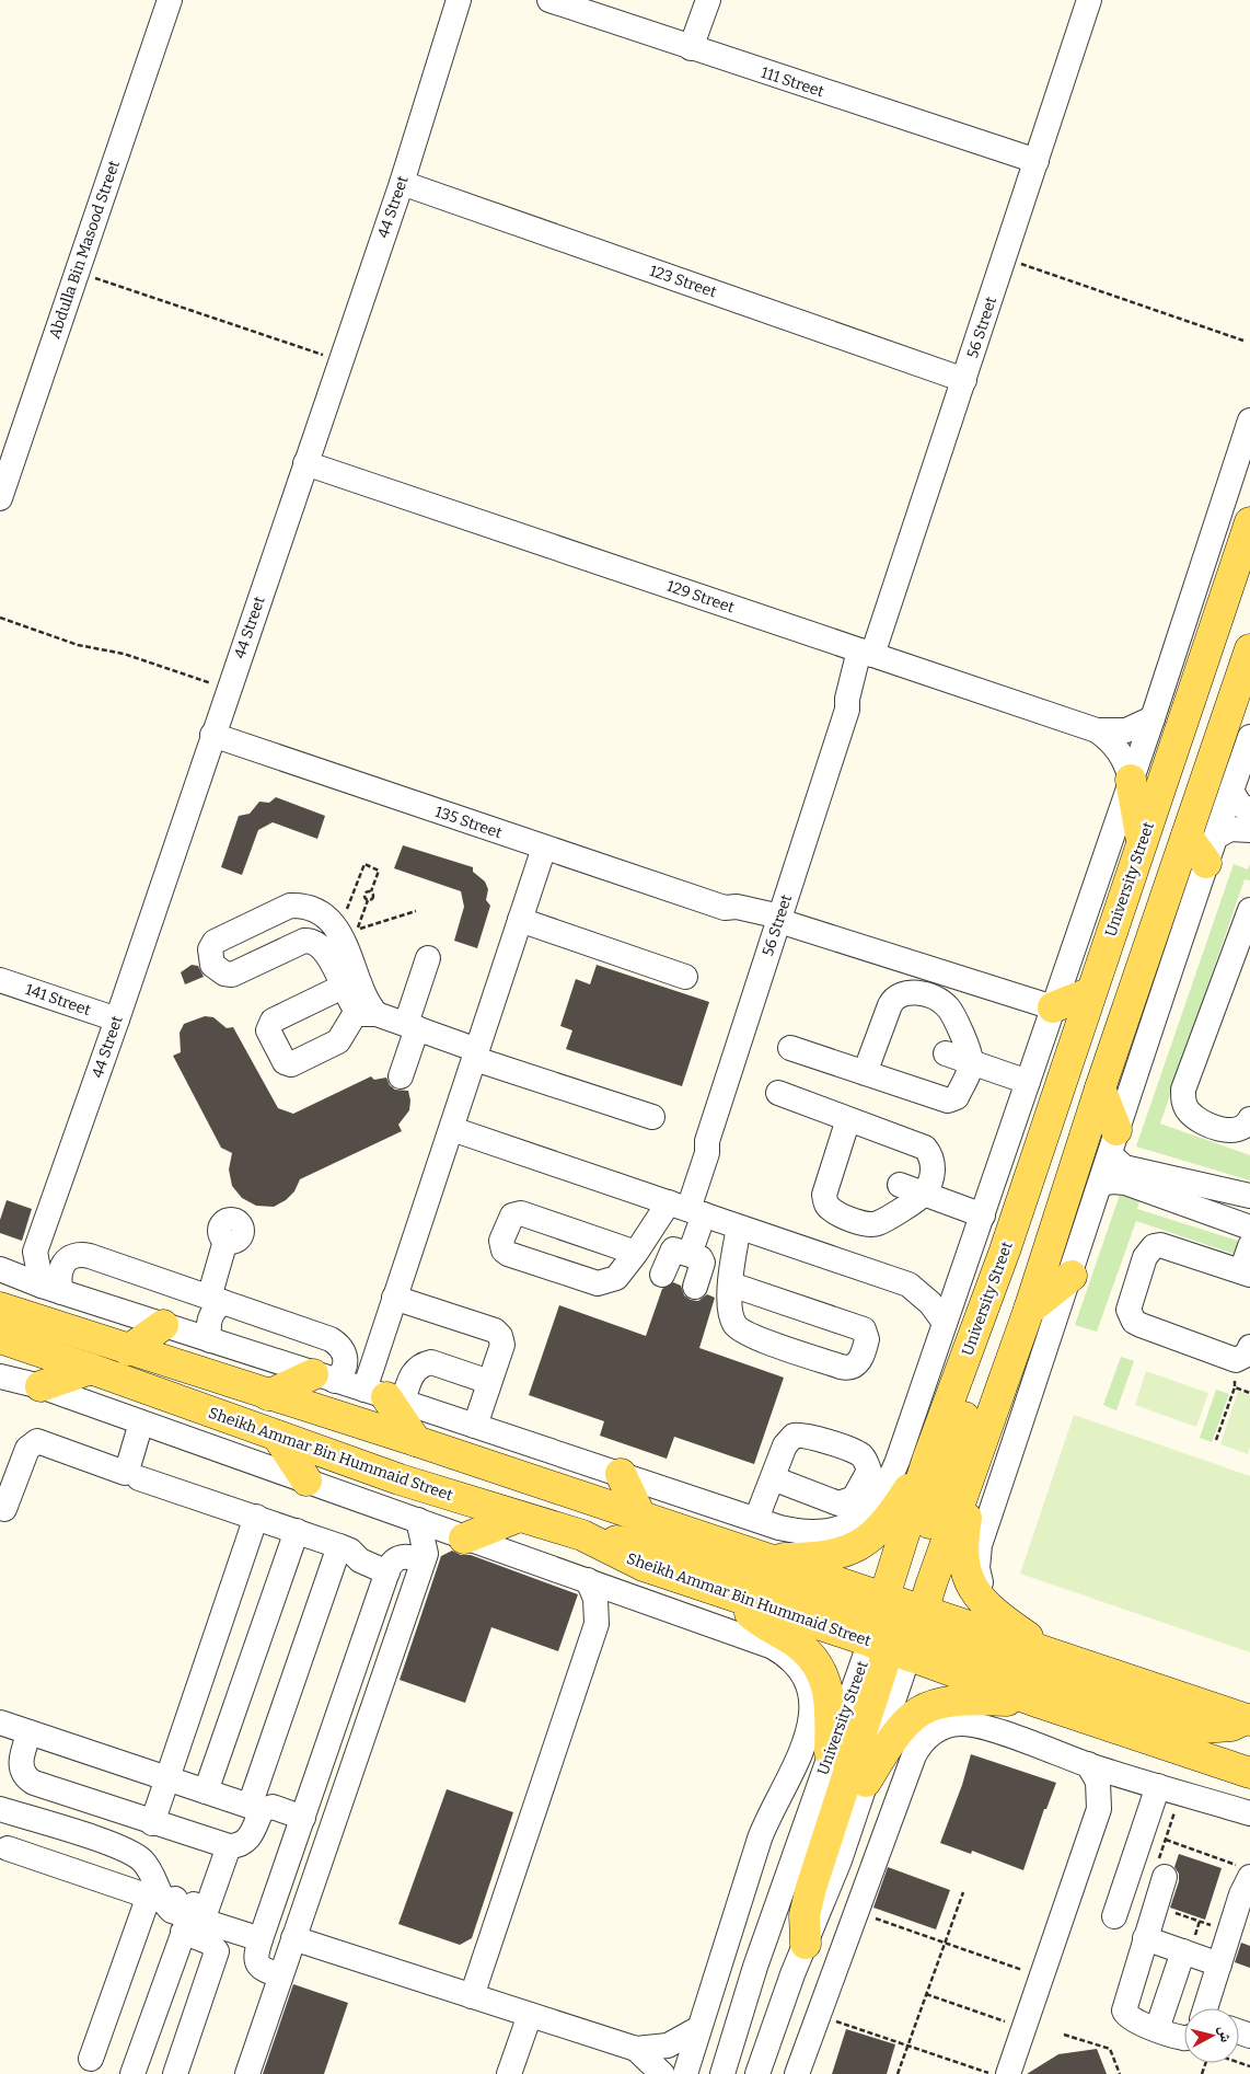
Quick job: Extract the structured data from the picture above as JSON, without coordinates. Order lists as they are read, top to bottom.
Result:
{
  "streets": {
    "main road": ["University Street", "Sheikh Ammar Bin Hummaid Street"],
    "street": [
      "111 Street",
      "44 Street",
      "Abdulla Bin Masood Street",
      "123 Street",
      "56 Street",
      "129 Street",
      "135 Street",
      "141 Street"
    ]
  },
  "crossings": [
    ["111 Street", "56 Street"],
    ["44 Street", "123 Street"],
    ["44 Street", "129 Street"],
    ["44 Street", "135 Street"],
    ["44 Street", "141 Street"],
    ["123 Street", "56 Street"],
    ["56 Street", "129 Street"],
    ["56 Street", "135 Street"],
    ["University Street", "Sheikh Ammar Bin Hummaid Street"]
  ],
  "north": "right"
}
